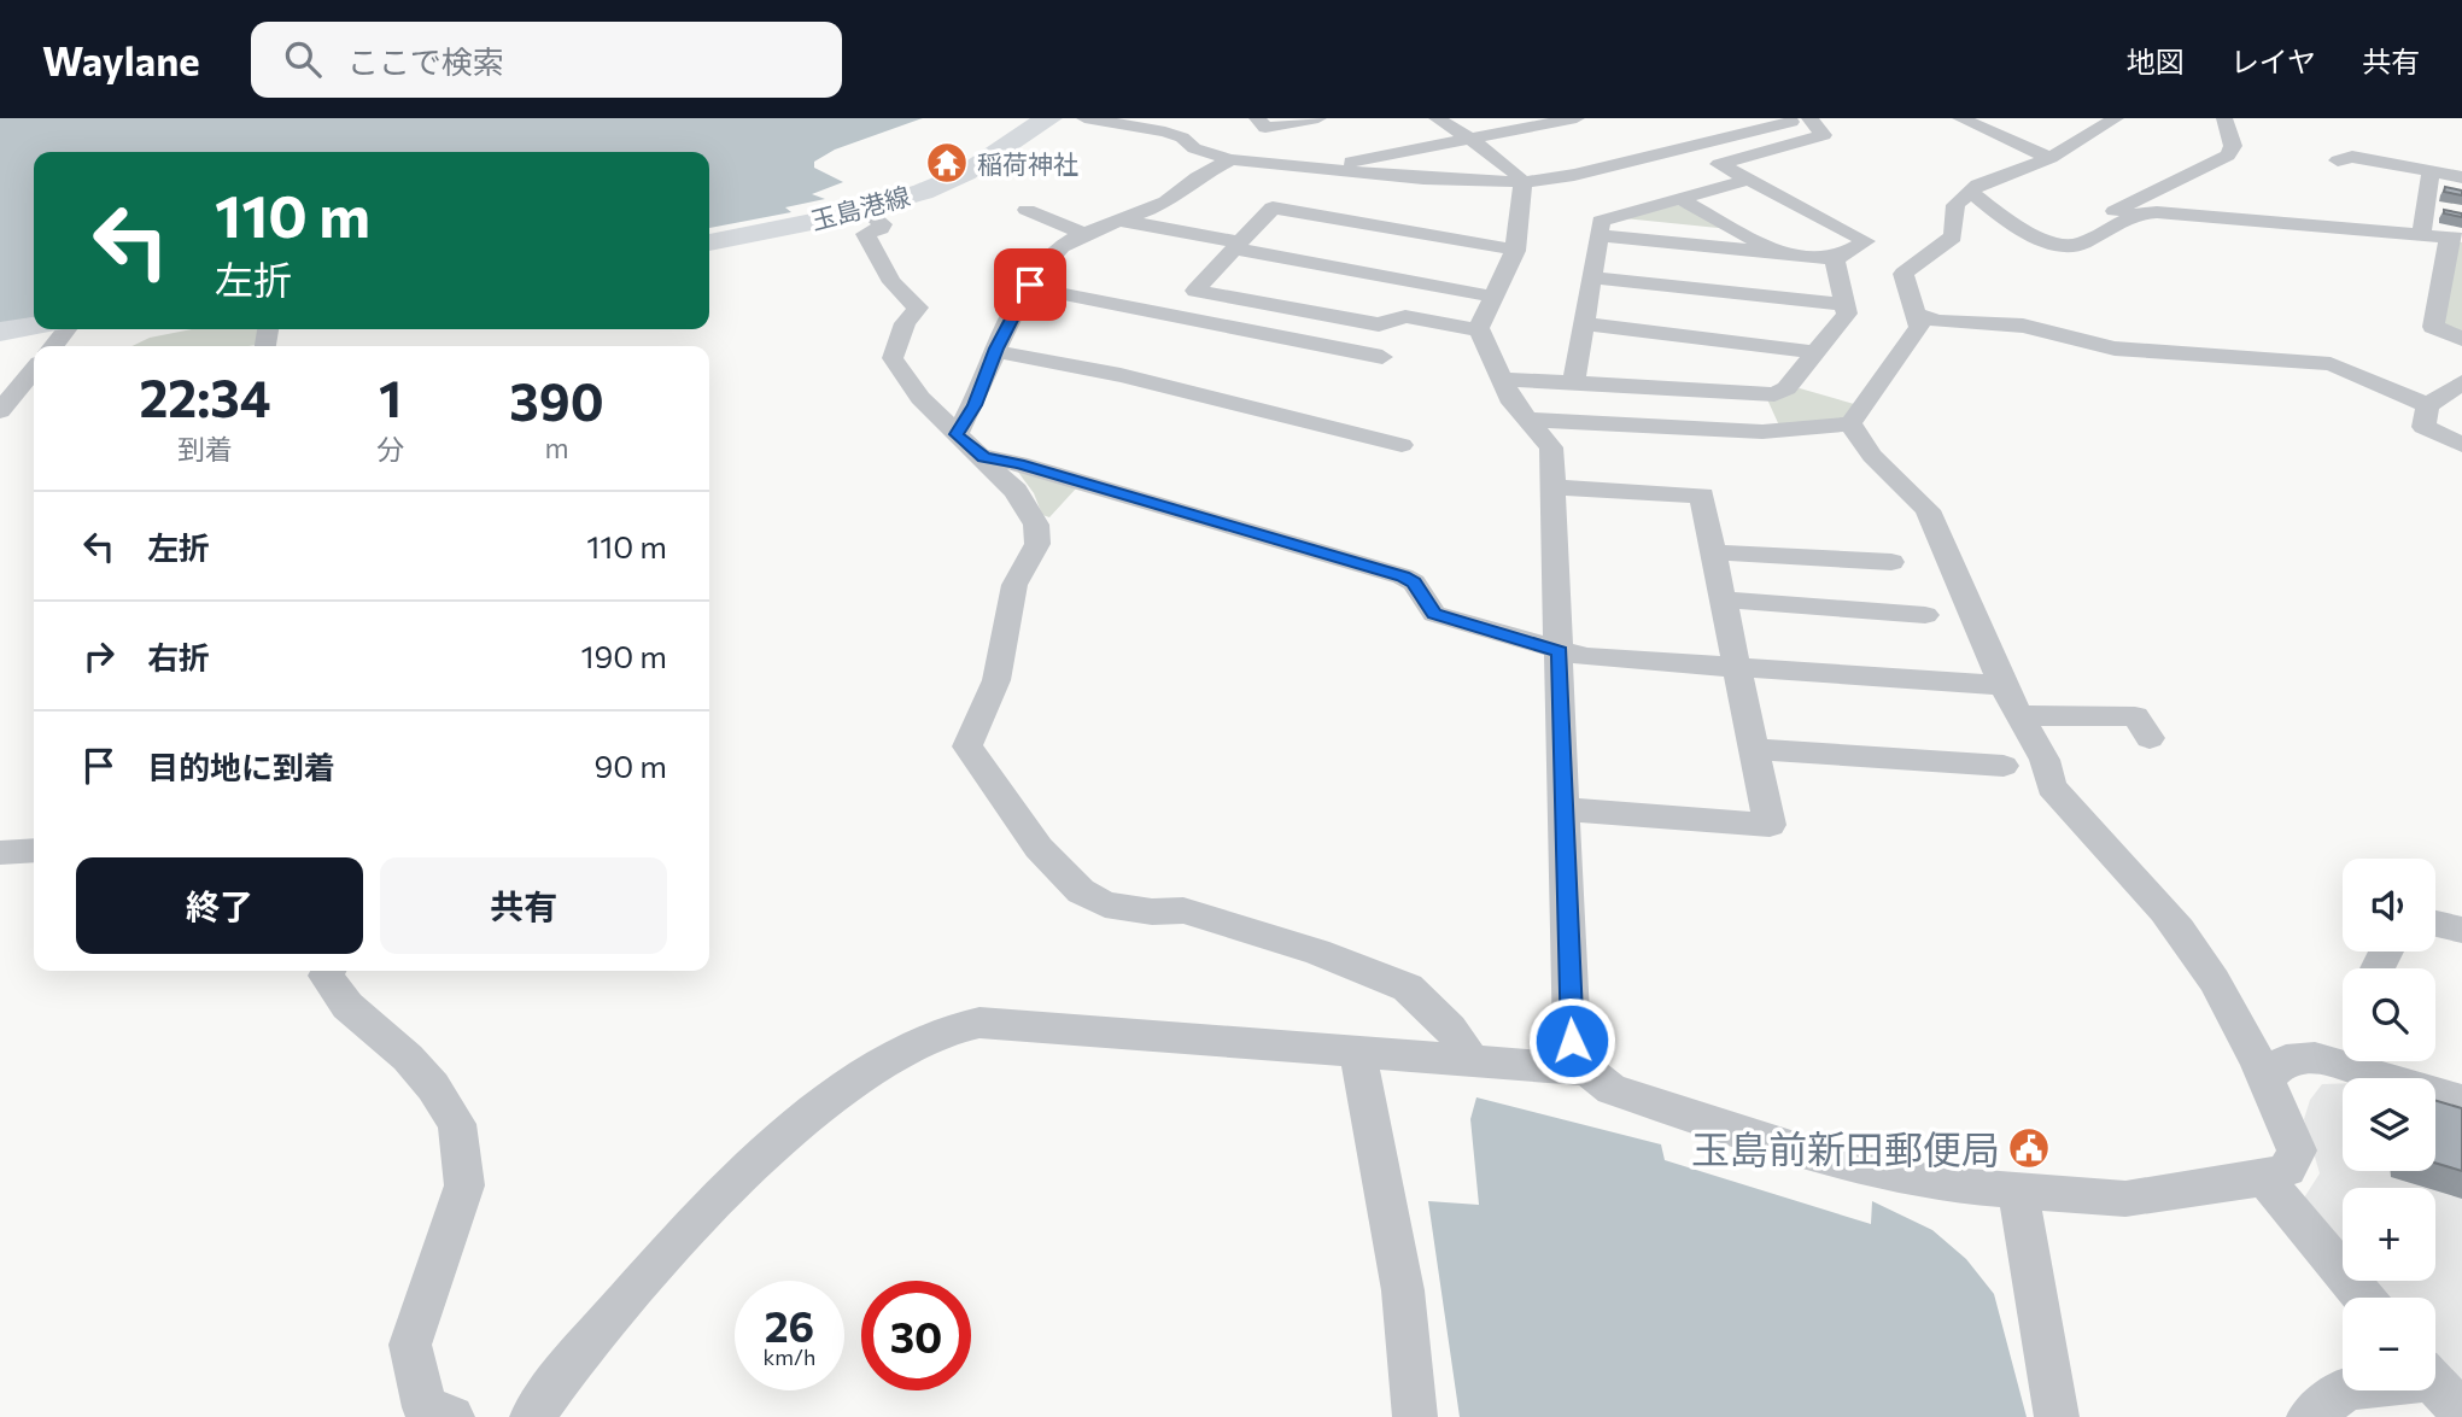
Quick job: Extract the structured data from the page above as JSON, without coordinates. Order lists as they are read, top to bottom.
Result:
{
  "streets": {
    "main road": ["玉島港線"]
  },
  "places": {
    "temple": ["稲荷神社"],
    "public building": ["玉島前新田郵便局"]
  },
  "page": {
    "header": "Waylane",
    "search": "ここで検索",
    "nav": ["地図", "レイヤ", "共有"],
    "turn": ["110 m", "左折"],
    "eta": [
      "22:34",
      "到着",
      "1",
      "分",
      "390",
      "m"
    ],
    "list": [
      {
        "name": "左折",
        "value": "110 m"
      },
      {
        "name": "右折",
        "value": "190 m"
      },
      {
        "name": "目的地に到着",
        "value": "90 m"
      }
    ],
    "buttons": ["終了", "共有"],
    "map_buttons": ["+", "−"],
    "speed": "26 km/h",
    "limit": "30"
  }
}
